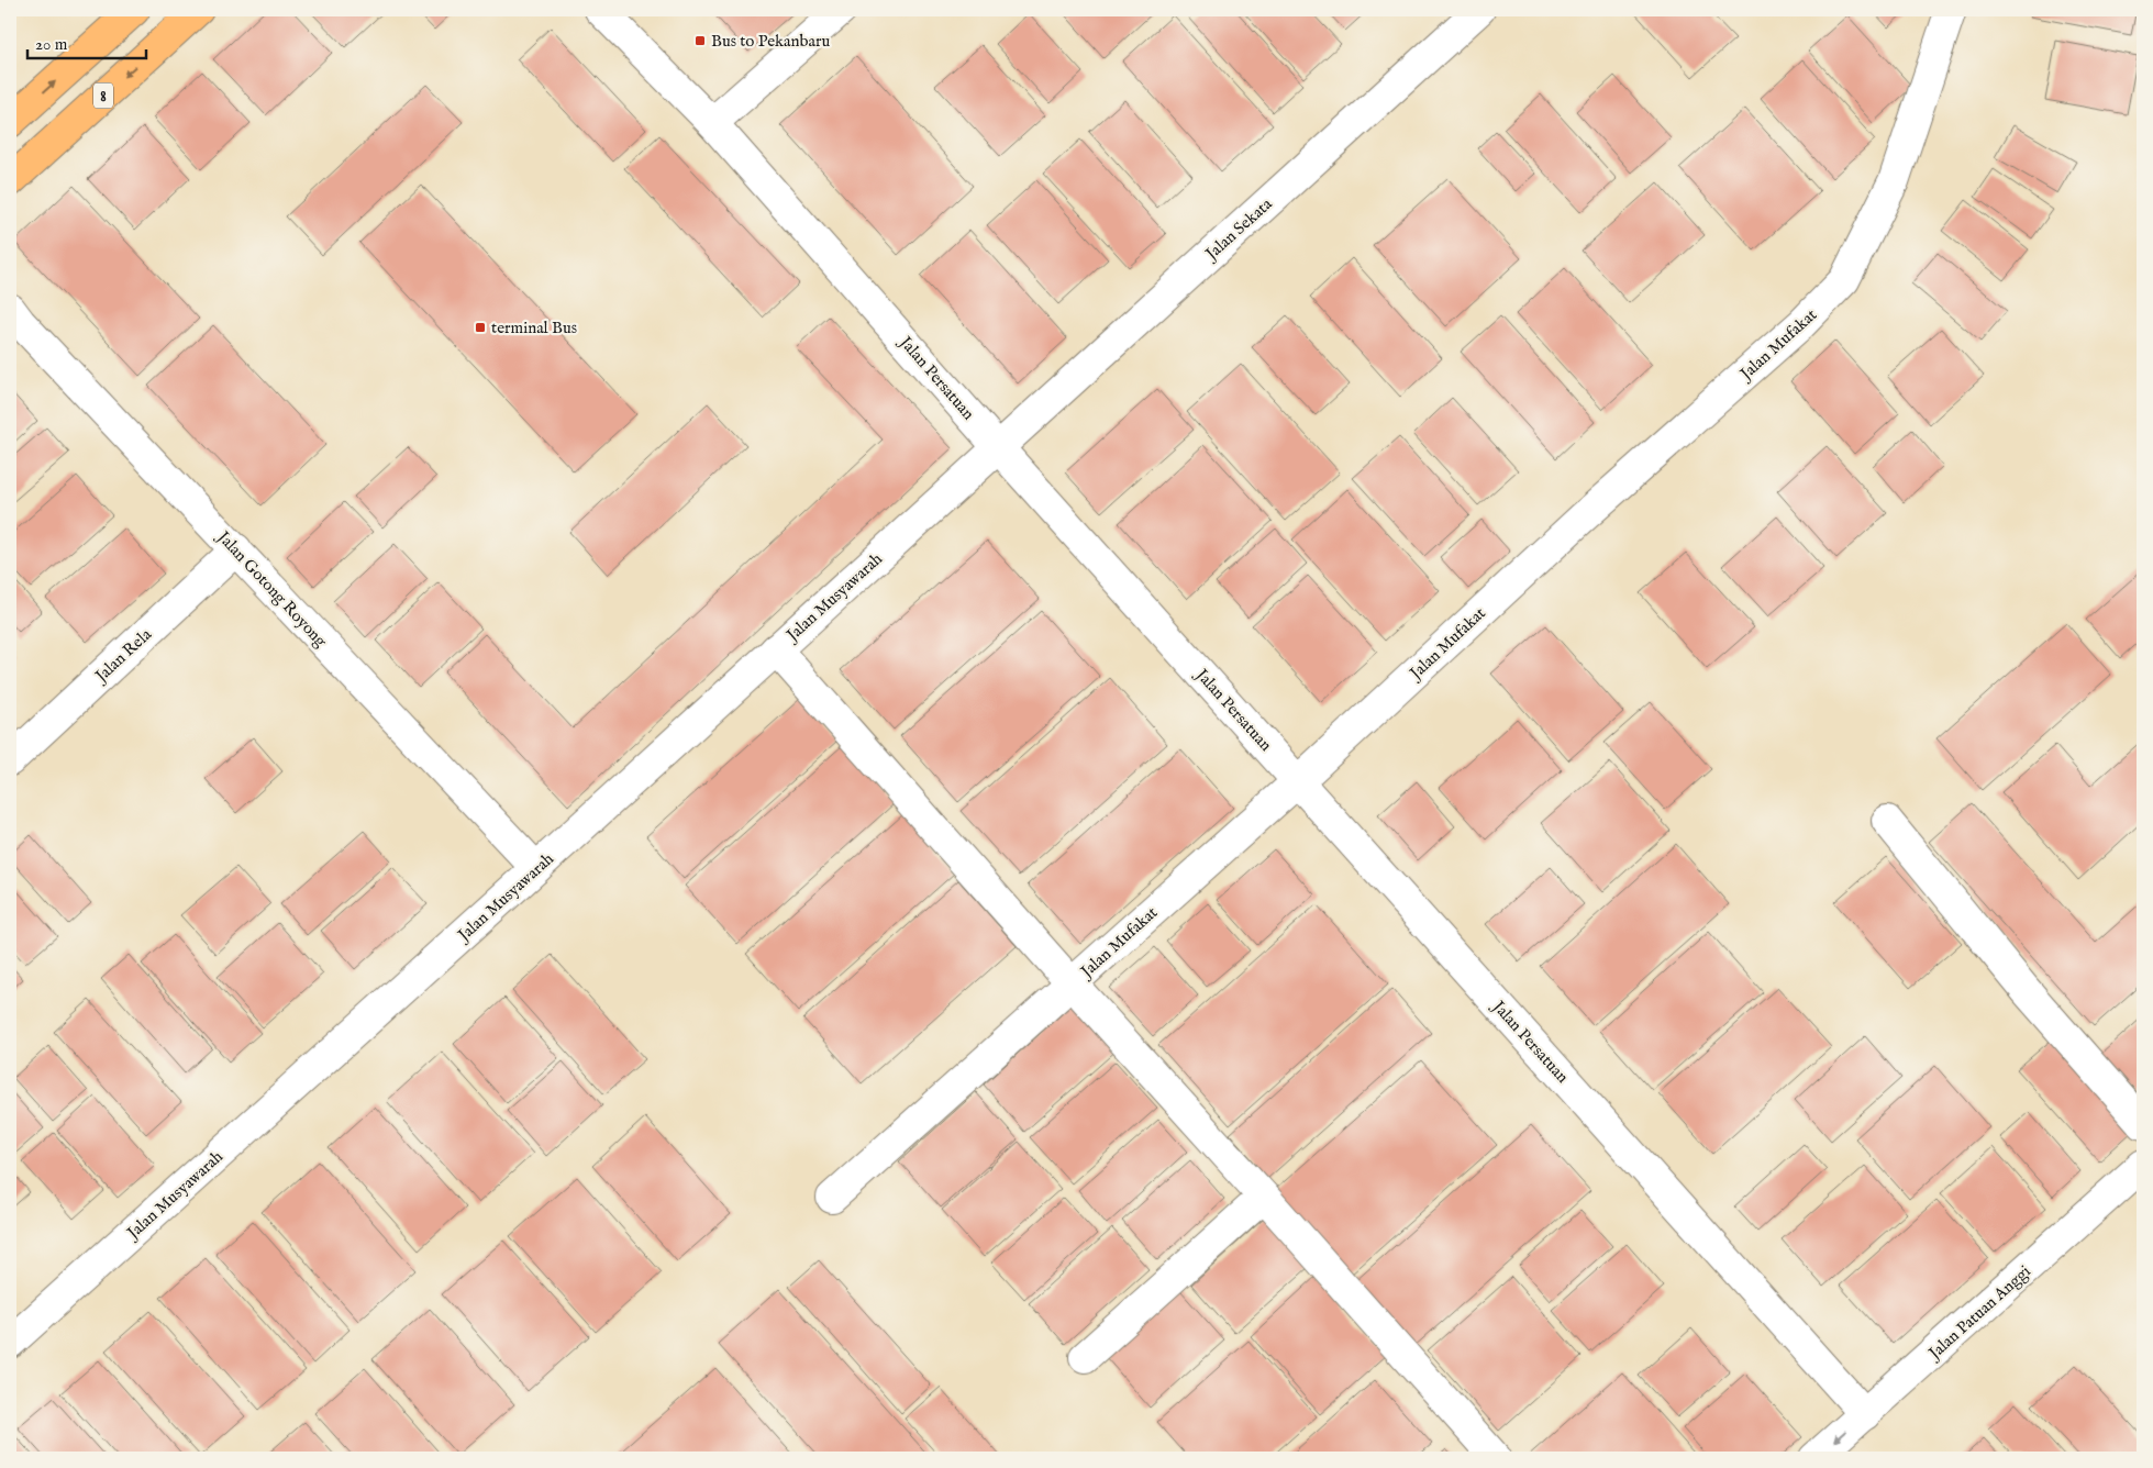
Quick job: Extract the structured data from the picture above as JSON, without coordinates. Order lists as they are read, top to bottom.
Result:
{
  "streets": {
    "highway": ["8"],
    "street": [
      "Jalan Sekata",
      "Jalan Mufakat",
      "Jalan Persatuan",
      "Jalan Gotong Royong",
      "Jalan Musyawarah",
      "Jalan Rela",
      "Jalan Patuan Anggi"
    ]
  },
  "crossings": [
    ["Jalan Sekata", "Jalan Persatuan"],
    ["Jalan Sekata", "Jalan Musyawarah"],
    ["Jalan Mufakat", "Jalan Persatuan"],
    ["Jalan Persatuan", "Jalan Musyawarah"],
    ["Jalan Persatuan", "Jalan Patuan Anggi"],
    ["Jalan Gotong Royong", "Jalan Musyawarah"],
    ["Jalan Gotong Royong", "Jalan Rela"]
  ],
  "places": {
    "transit": ["Bus to Pekanbaru", "terminal Bus"]
  },
  "scale_bar": "20 m"
}
